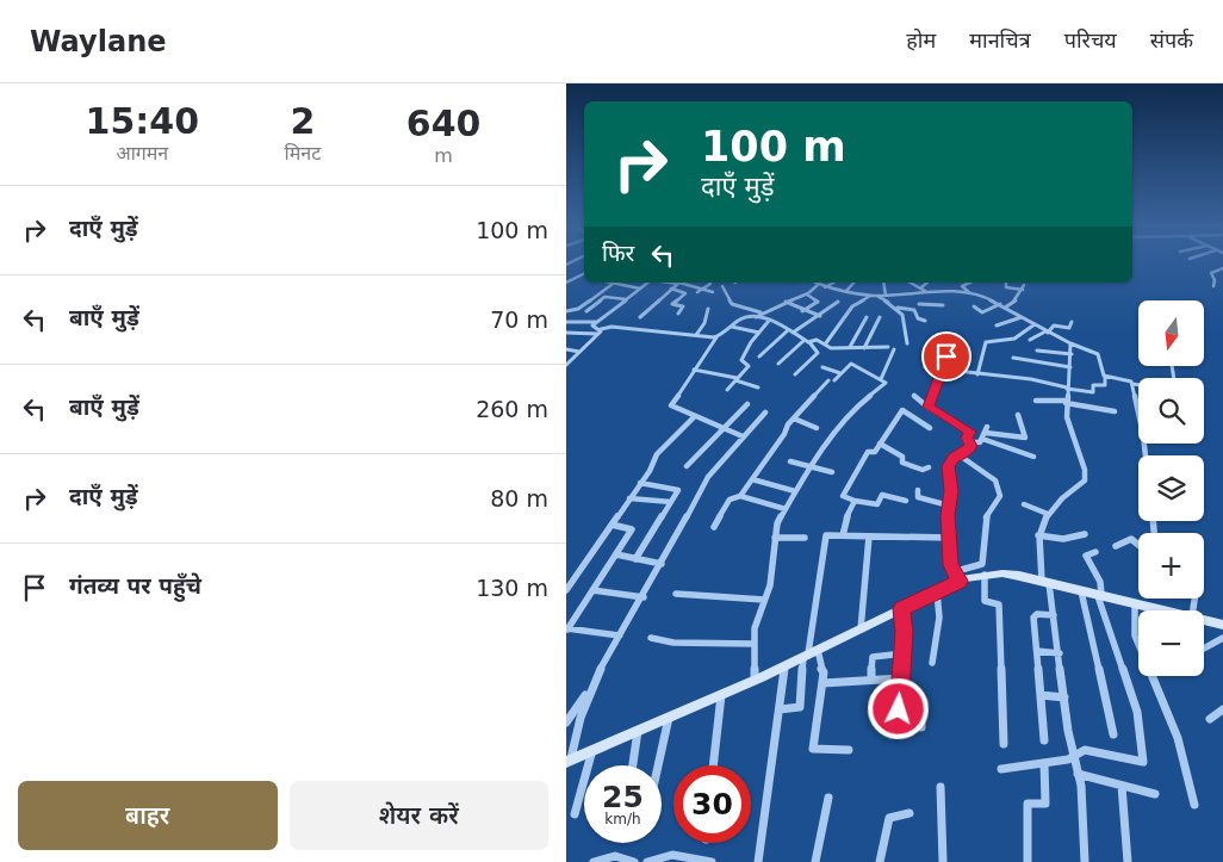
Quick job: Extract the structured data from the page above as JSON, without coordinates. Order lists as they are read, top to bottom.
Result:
{
  "north": "bottom",
  "page": {
    "header": "Waylane",
    "nav": [
      "होम",
      "मानचित्र",
      "परिचय",
      "संपर्क"
    ],
    "eta": [
      "15:40",
      "आगमन",
      "2",
      "मिनट",
      "640",
      "m"
    ],
    "turn": ["100 m", "दाएँ मुड़ें"],
    "list": [
      {
        "name": "दाएँ मुड़ें",
        "value": "100 m"
      },
      {
        "name": "बाएँ मुड़ें",
        "value": "70 m"
      },
      {
        "name": "बाएँ मुड़ें",
        "value": "260 m"
      },
      {
        "name": "दाएँ मुड़ें",
        "value": "80 m"
      },
      {
        "name": "गंतव्य पर पहुँचे",
        "value": "130 m"
      }
    ],
    "then": "फिर",
    "map_buttons": ["+", "−"],
    "speed": "25 km/h",
    "limit": "30",
    "buttons": ["बाहर", "शेयर करें"]
  }
}
